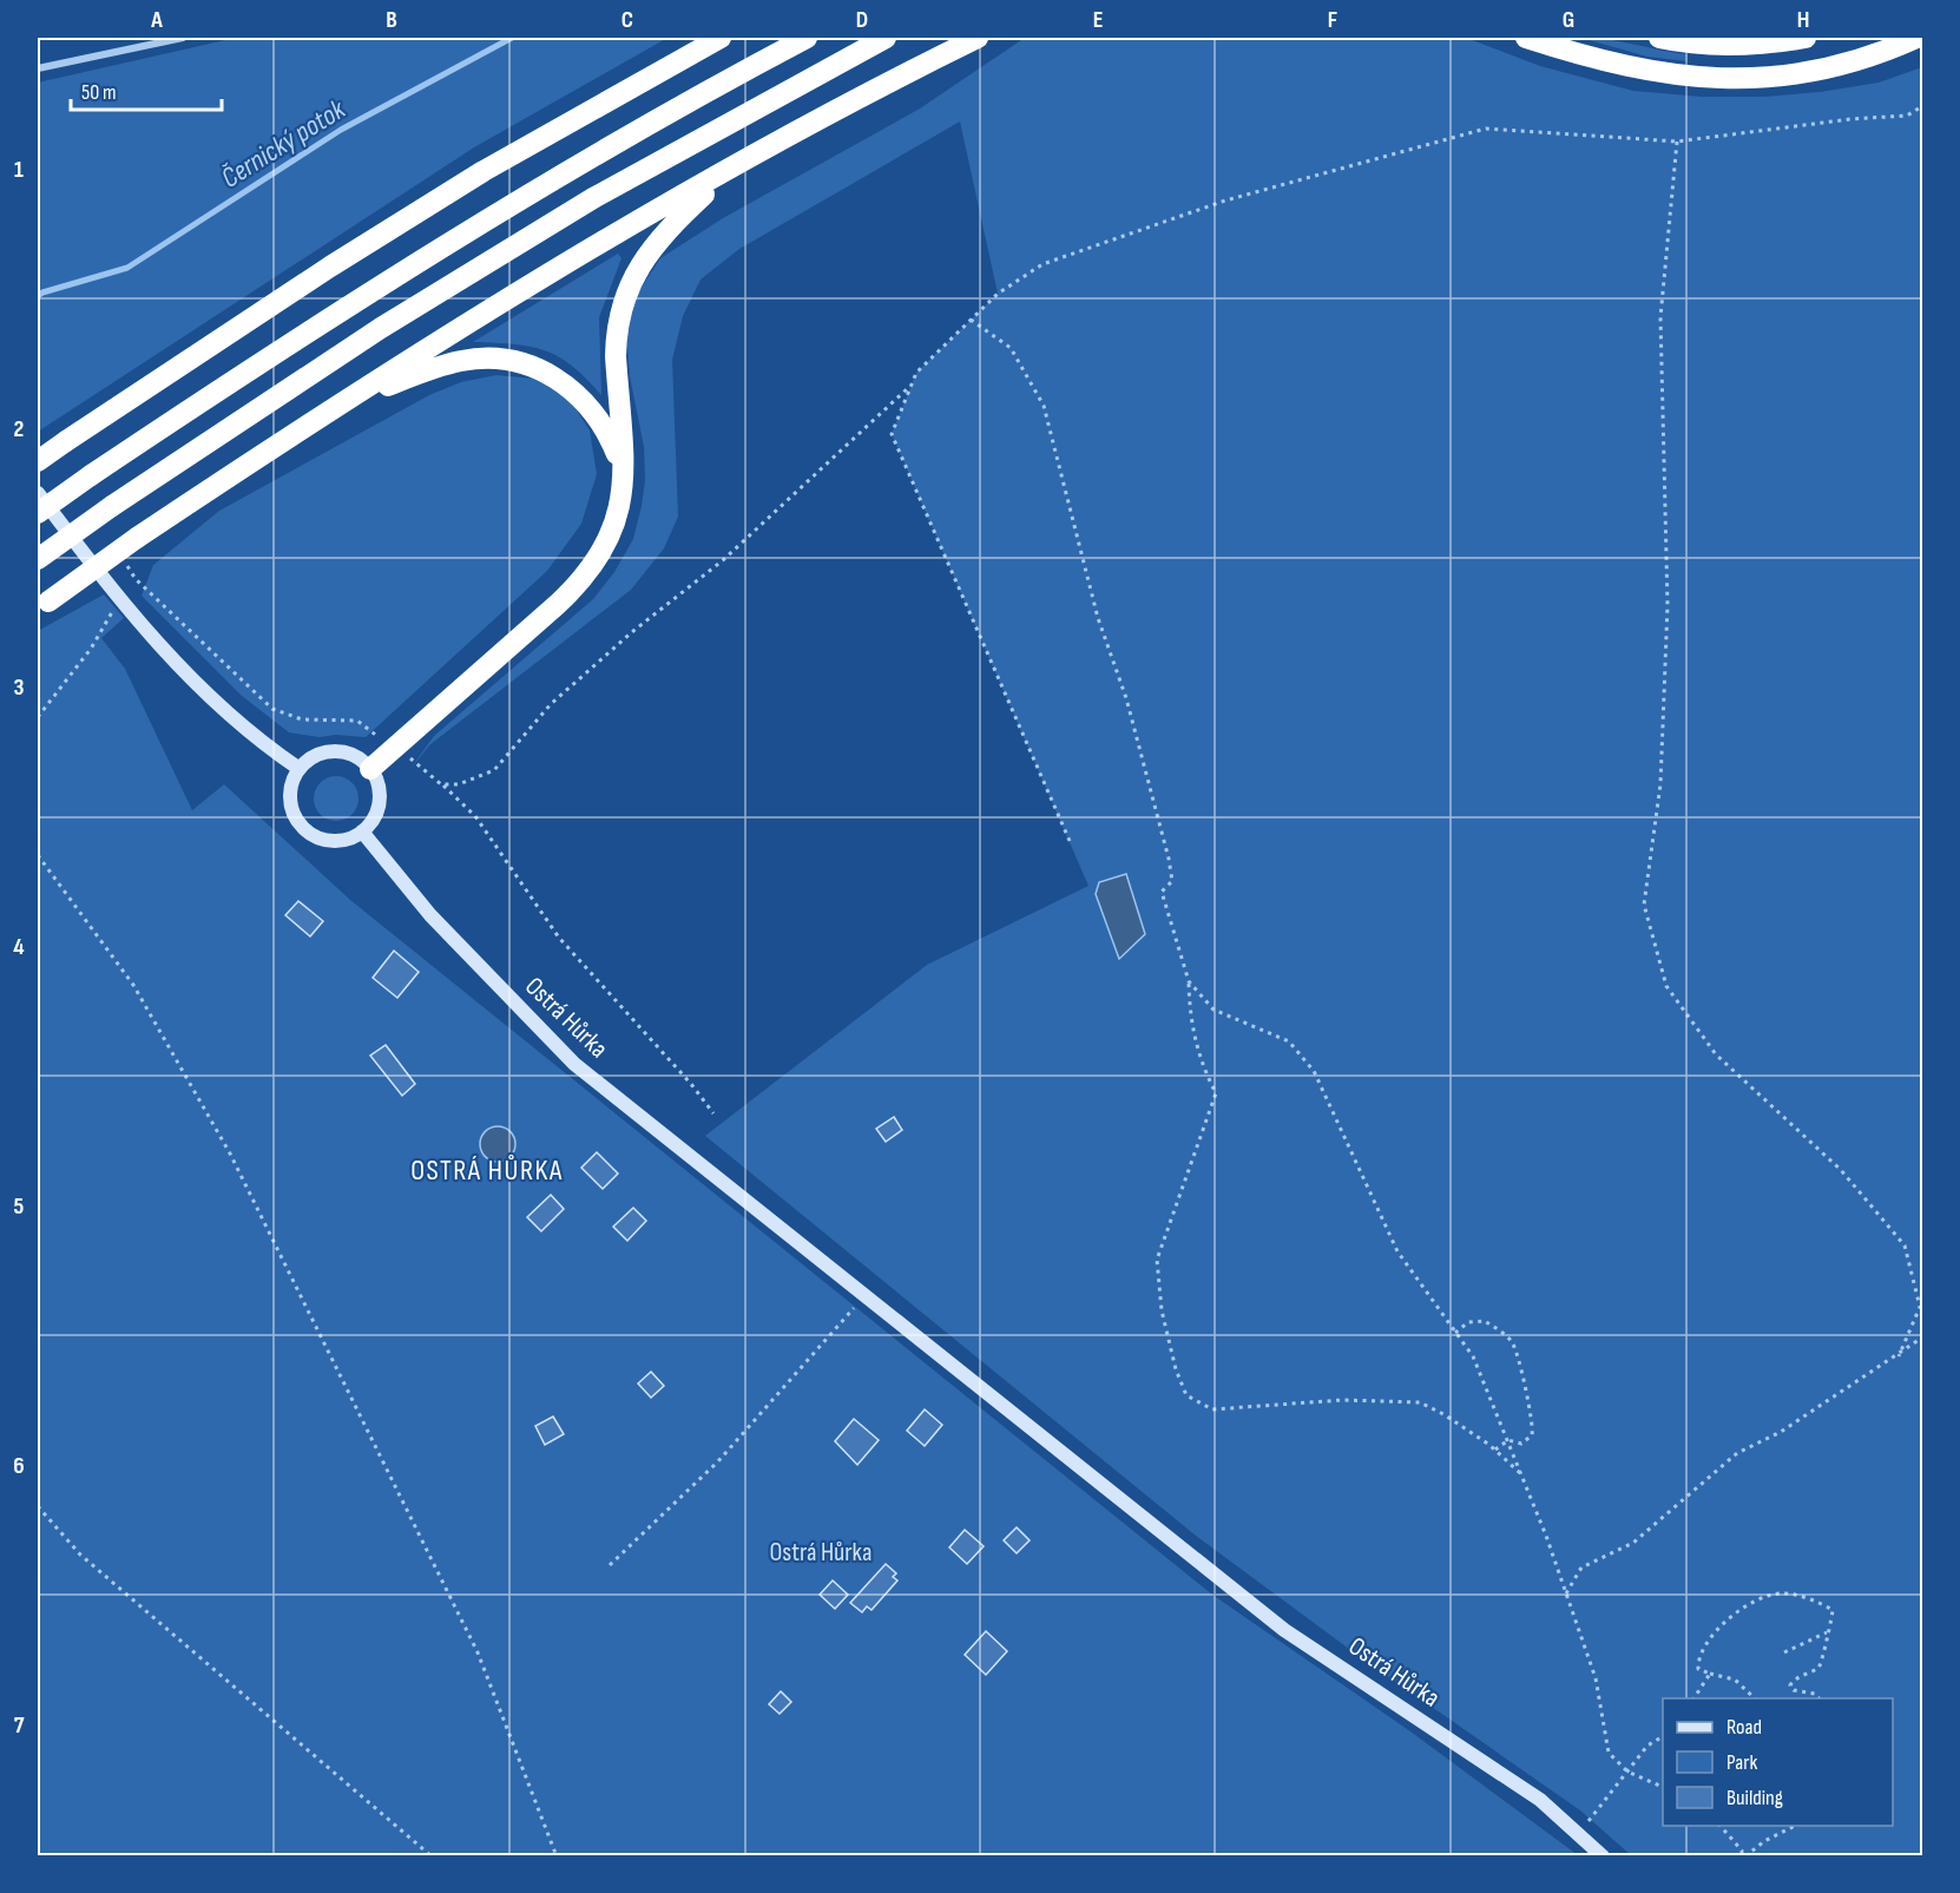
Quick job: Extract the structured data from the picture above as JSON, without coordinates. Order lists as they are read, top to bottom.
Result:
{
  "streets": {
    "main road": ["Ostrá Hůrka"]
  },
  "districts": ["OSTRÁ HŮRKA"],
  "water": ["Černický potok"],
  "parks": ["Ostrá Hůrka"],
  "legend": ["Road", "Park", "Building"],
  "scale_bar": "50 m",
  "grid": {
    "columns": [
      "A",
      "B",
      "C",
      "D",
      "E",
      "F",
      "G",
      "H"
    ],
    "rows": [
      "1",
      "2",
      "3",
      "4",
      "5",
      "6",
      "7"
    ]
  }
}
